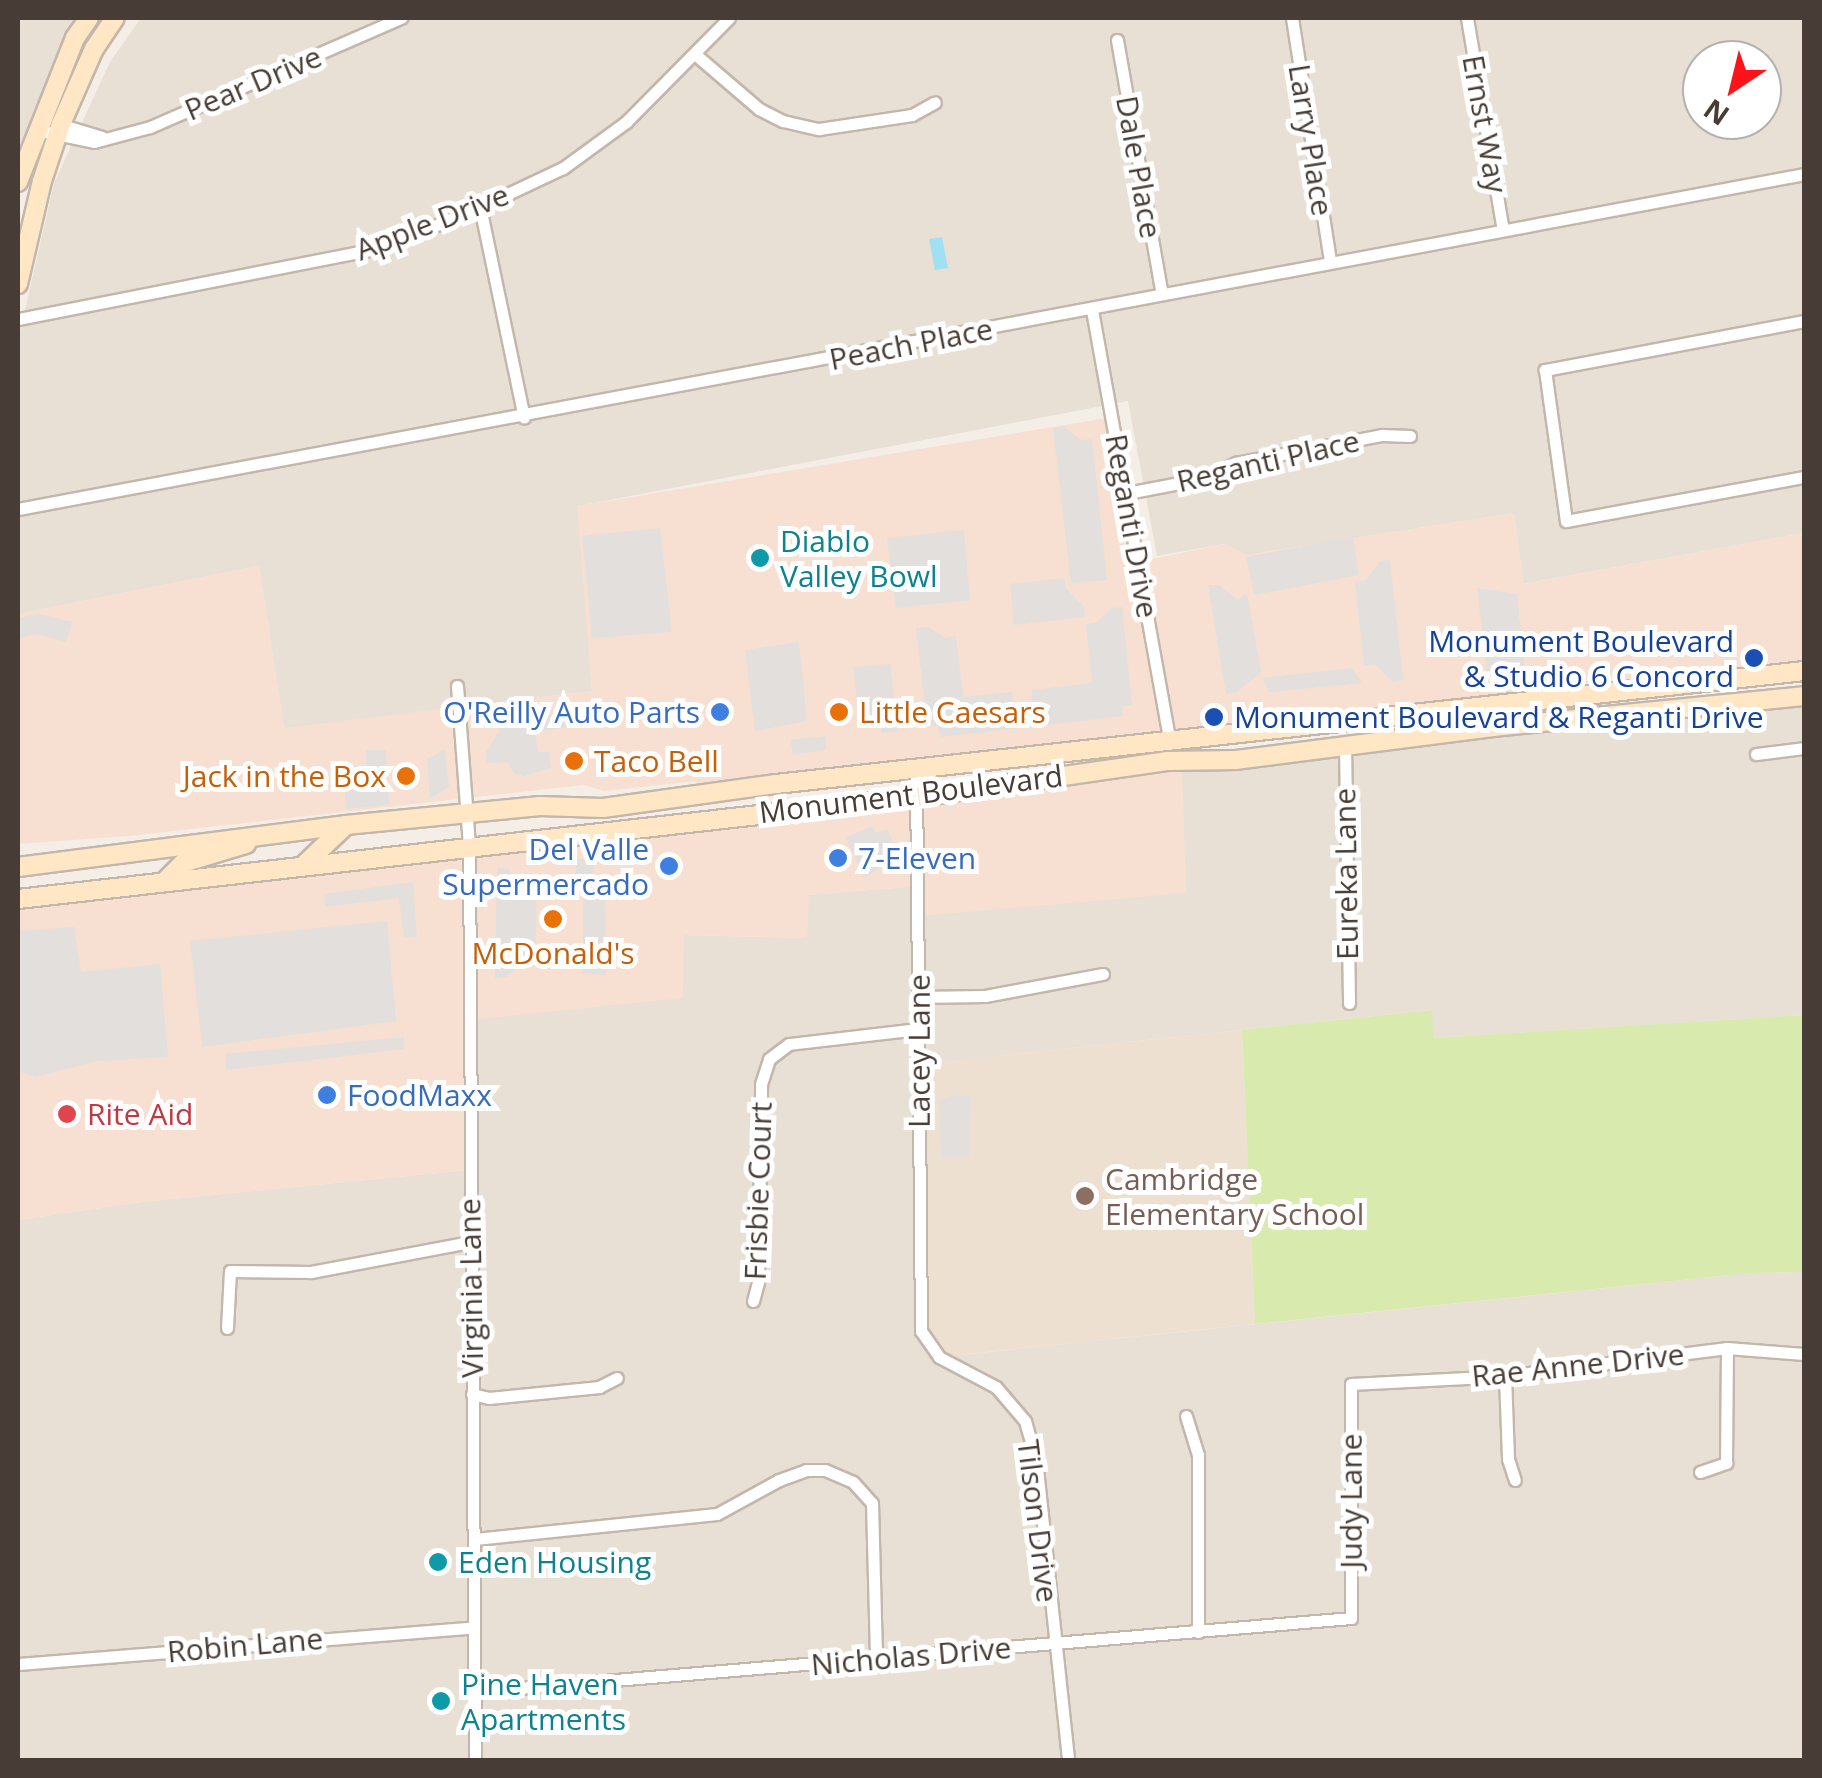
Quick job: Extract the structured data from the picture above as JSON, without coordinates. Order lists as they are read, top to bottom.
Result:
{
  "streets": {
    "main road": ["Monument Boulevard"],
    "street": [
      "Pear Drive",
      "Ernst Way",
      "Larry Place",
      "Dale Place",
      "Apple Drive",
      "Peach Place",
      "Reganti Place",
      "Reganti Drive",
      "Eureka Lane",
      "Lacey Lane",
      "Frisbie Court",
      "Virginia Lane",
      "Rae Anne Drive",
      "Judy Lane",
      "Tilson Drive",
      "Robin Lane",
      "Nicholas Drive"
    ]
  },
  "crossings": [
    ["Ernst Way", "Peach Place"],
    ["Larry Place", "Peach Place"],
    ["Dale Place", "Peach Place"],
    ["Peach Place", "Reganti Drive"],
    ["Reganti Place", "Reganti Drive"],
    ["Reganti Drive", "Monument Boulevard"],
    ["Monument Boulevard", "Eureka Lane"],
    ["Monument Boulevard", "Lacey Lane"],
    ["Monument Boulevard", "Virginia Lane"],
    ["Lacey Lane", "Frisbie Court"],
    ["Lacey Lane", "Tilson Drive"],
    ["Virginia Lane", "Robin Lane"],
    ["Virginia Lane", "Nicholas Drive"],
    ["Rae Anne Drive", "Judy Lane"],
    ["Judy Lane", "Nicholas Drive"],
    ["Tilson Drive", "Nicholas Drive"]
  ],
  "places": [
    "Diablo Valley Bowl",
    "Monument Boulevard & Studio 6 Concord",
    "O'Reilly Auto Parts",
    "Little Caesars",
    "Monument Boulevard & Reganti Drive",
    "Taco Bell",
    "Jack in the Box",
    "7-Eleven",
    "Del Valle Supermercado",
    "McDonald's",
    "FoodMaxx",
    "Rite Aid",
    "Cambridge Elementary School",
    "Eden Housing",
    "Pine Haven Apartments"
  ],
  "north": "bottom left"
}
